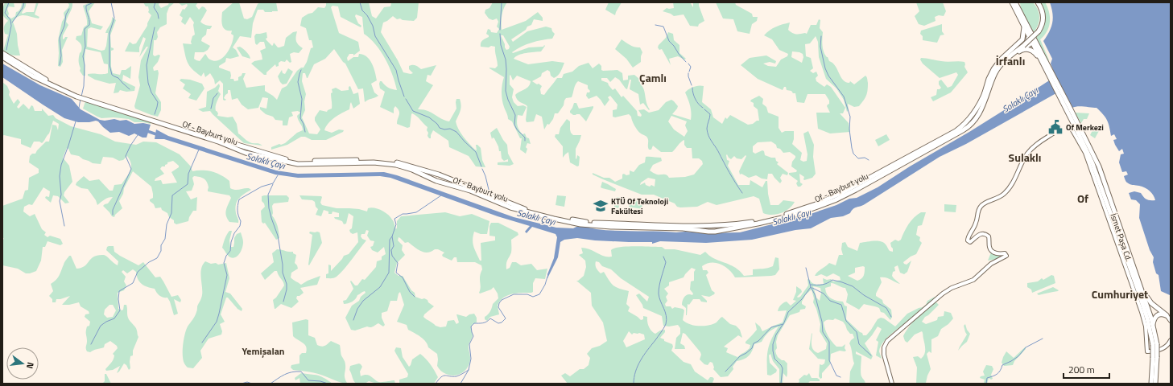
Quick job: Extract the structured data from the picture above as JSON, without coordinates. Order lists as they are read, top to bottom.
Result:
{
  "streets": {
    "highway": ["Of - Bayburt yolu"],
    "main road": ["İsmet Paşa Cd."]
  },
  "districts": [
    "İrfanlı",
    "Çamlı",
    "Sulaklı",
    "Of",
    "Cumhuriyet",
    "Yemişalan"
  ],
  "water": ["Solaklı Çayı"],
  "places": {
    "public building": ["Of Merkezi"],
    "school or university": ["KTÜ Of Teknoloji Fakültesi"]
  },
  "scale_bar": "200 m",
  "north": "right"
}
